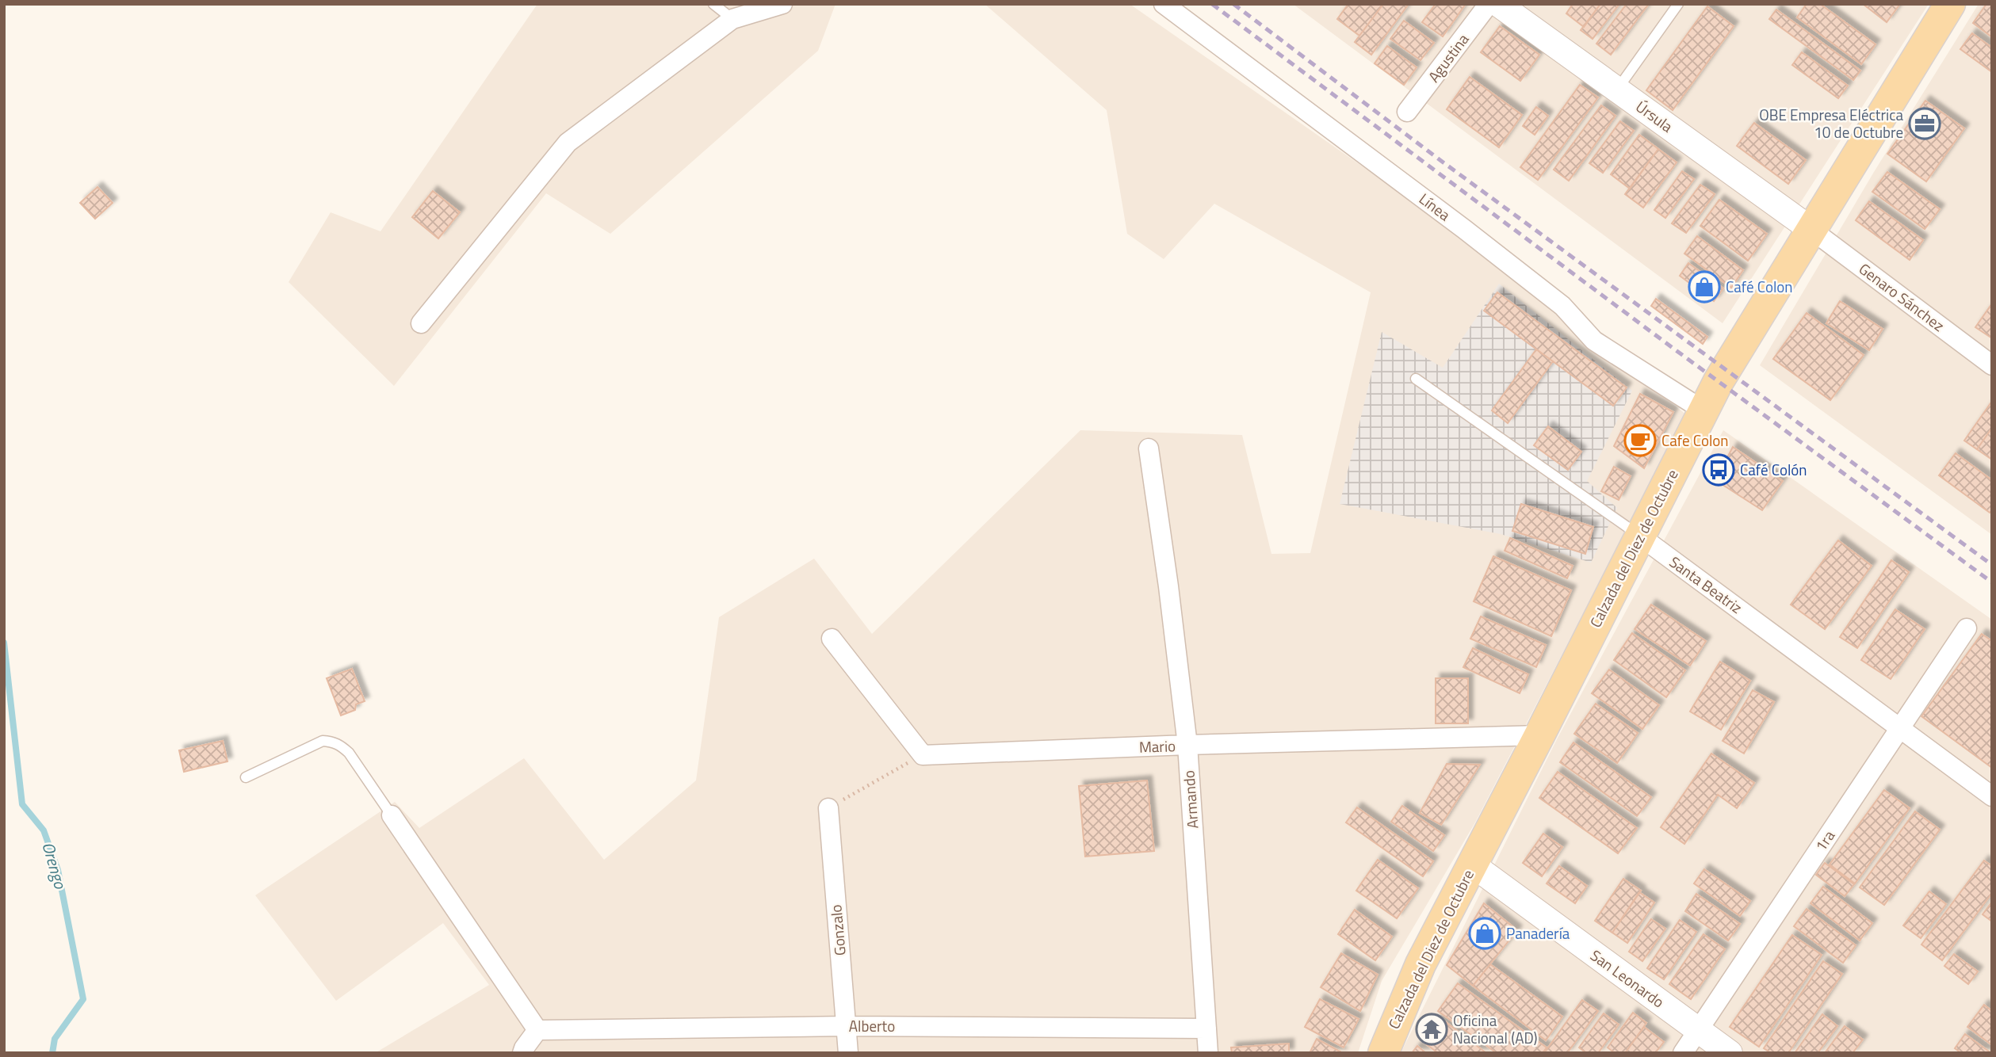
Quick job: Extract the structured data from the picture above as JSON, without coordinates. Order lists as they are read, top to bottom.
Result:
{
  "streets": {
    "main road": ["Calzada del Diez de Octubre"],
    "street": [
      "Agustina",
      "Úrsula",
      "Línea",
      "Genaro Sánchez",
      "Santa Beatriz",
      "Mario",
      "Armando",
      "1ra",
      "Gonzalo",
      "San Leonardo",
      "Alberto"
    ]
  },
  "crossings": [
    ["Úrsula", "Genaro Sánchez"],
    ["Úrsula", "Calzada del Diez de Octubre"],
    ["Línea", "Calzada del Diez de Octubre"],
    ["Genaro Sánchez", "Calzada del Diez de Octubre"],
    ["Calzada del Diez de Octubre", "Santa Beatriz"],
    ["Calzada del Diez de Octubre", "Mario"],
    ["Calzada del Diez de Octubre", "San Leonardo"],
    ["Santa Beatriz", "1ra"],
    ["Mario", "Armando"],
    ["Armando", "Alberto"],
    ["1ra", "San Leonardo"],
    ["Gonzalo", "Alberto"]
  ],
  "water": ["Orengo"],
  "places": {
    "office": ["OBE Empresa Eléctrica 10 de Octubre"],
    "shop": ["Café Colon", "Panadería"],
    "cafe": ["Cafe Colon"],
    "bus stop": ["Café Colón"],
    "temple": ["Oficina Nacional (AD)"]
  }
}
